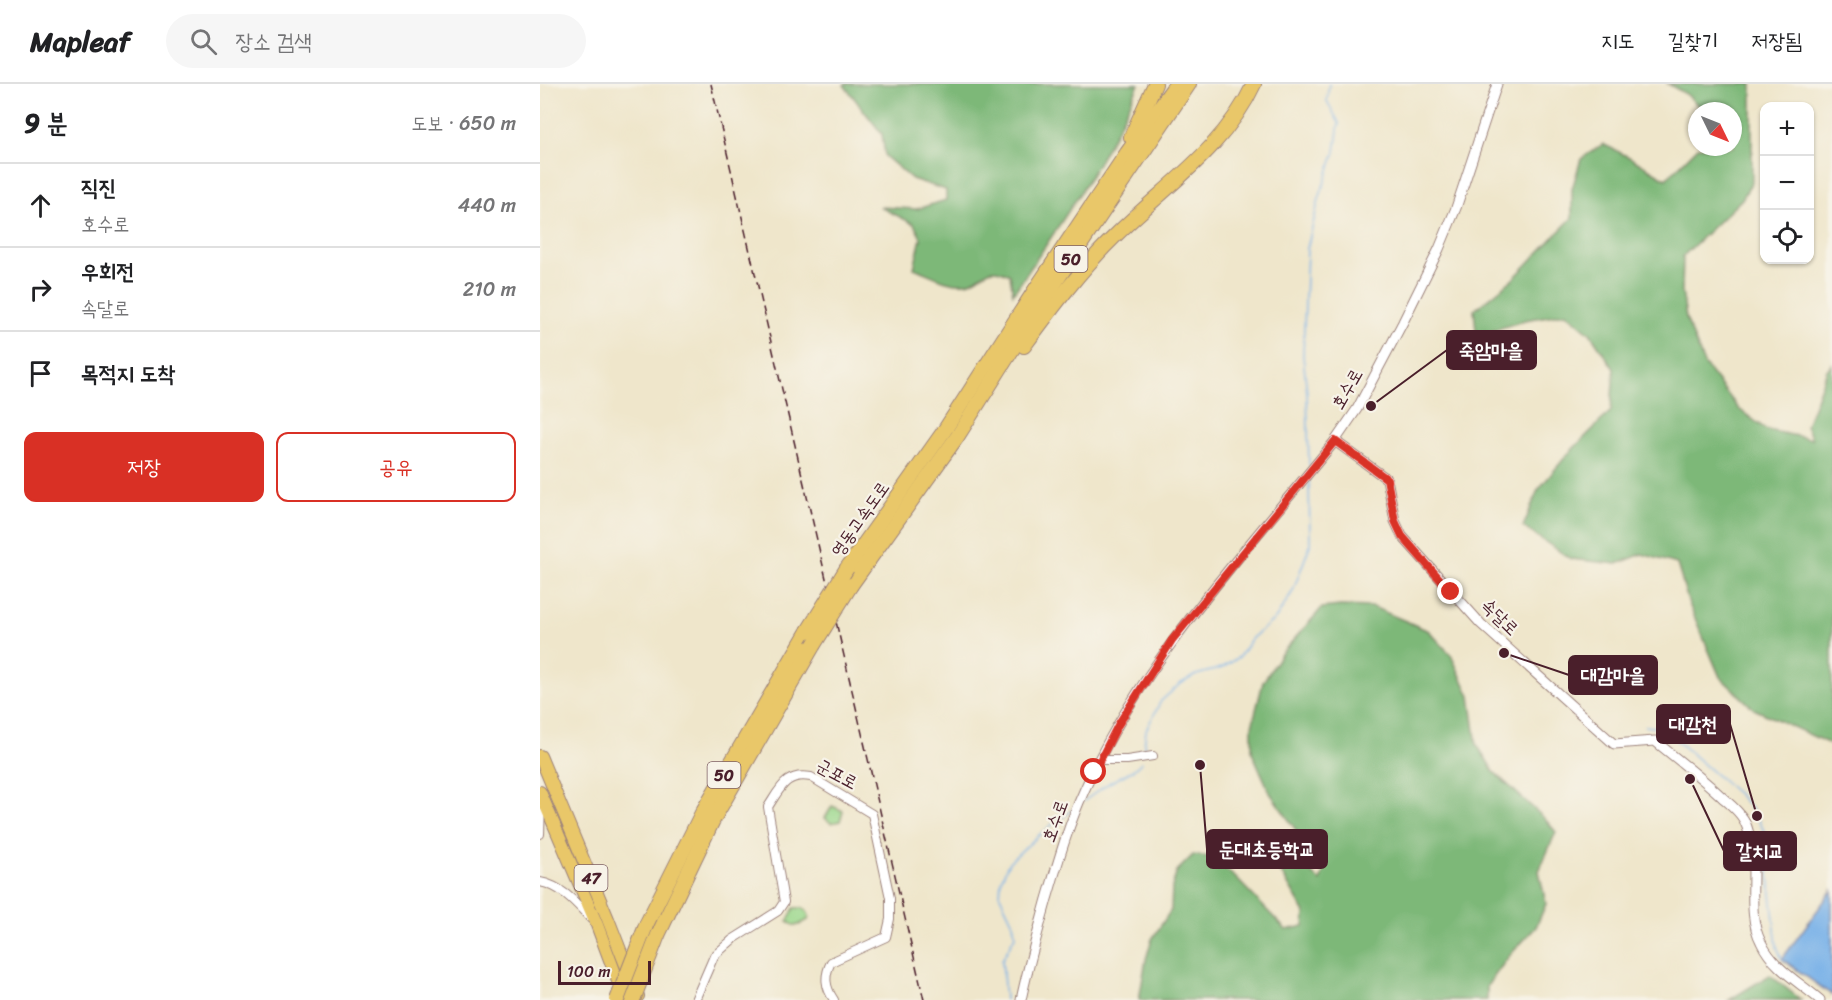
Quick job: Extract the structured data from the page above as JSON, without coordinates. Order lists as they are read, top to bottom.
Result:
{
  "streets": {
    "highway": ["50", "영동고속도로"],
    "main road": ["47"],
    "street": ["호수로", "속달로", "군포로"]
  },
  "crossings": [
    ["호수로", "속달로"]
  ],
  "places": [
    "죽암마을",
    "대감마을",
    "둔대초등학교",
    "갈치교",
    "대감천"
  ],
  "scale_bar": "100 m",
  "north": "bottom right",
  "page": {
    "header": "Mapleaf",
    "search": "장소 검색",
    "nav": ["지도", "길찾기", "저장됨"],
    "heading": ["9 분", "도보 · 650 m"],
    "map_buttons": ["+", "−"],
    "list": [
      ["직진", "호수로", "440 m"],
      ["우회전", "속달로", "210 m"],
      "목적지 도착"
    ],
    "buttons": ["저장", "공유"],
    "scale": "100 m"
  }
}
